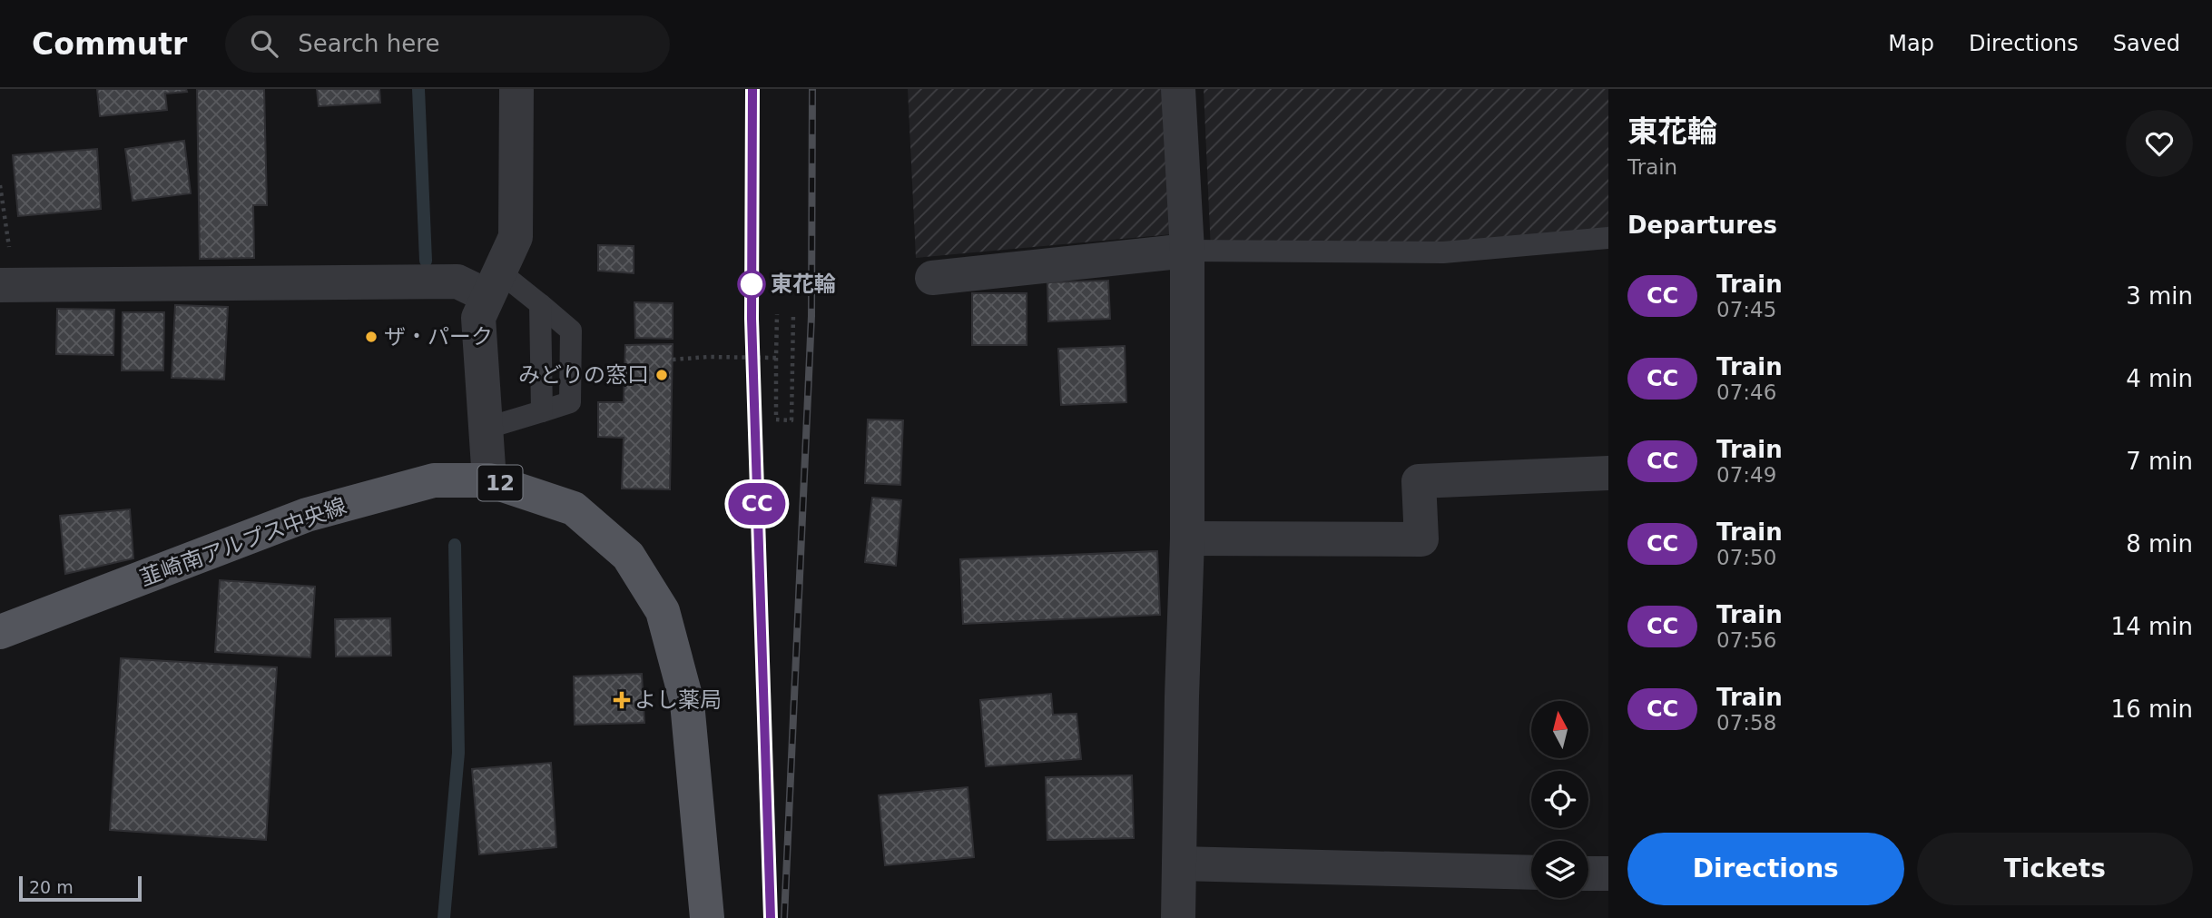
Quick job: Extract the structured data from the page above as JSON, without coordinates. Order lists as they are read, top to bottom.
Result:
{
  "streets": {
    "main road": ["12", "韮崎南アルプス中央線"]
  },
  "places": {
    "other": ["東花輪", "ザ・パーク", "みどりの窓口"],
    "health": ["よし薬局"]
  },
  "scale_bar": "20 m",
  "north": "top",
  "page": {
    "header": "Commutr",
    "search": "Search here",
    "nav": ["Map", "Directions", "Saved"],
    "on_map": "CC",
    "heading": [
      ["東花輪", "Train"],
      "Departures"
    ],
    "list": [
      {
        "mark": "CC",
        "name": "Train",
        "note": "07:45",
        "value": "3 min"
      },
      {
        "mark": "CC",
        "name": "Train",
        "note": "07:46",
        "value": "4 min"
      },
      {
        "mark": "CC",
        "name": "Train",
        "note": "07:49",
        "value": "7 min"
      },
      {
        "mark": "CC",
        "name": "Train",
        "note": "07:50",
        "value": "8 min"
      },
      {
        "mark": "CC",
        "name": "Train",
        "note": "07:56",
        "value": "14 min"
      },
      {
        "mark": "CC",
        "name": "Train",
        "note": "07:58",
        "value": "16 min"
      }
    ],
    "buttons": ["Directions", "Tickets"],
    "scale": "20 m"
  }
}
